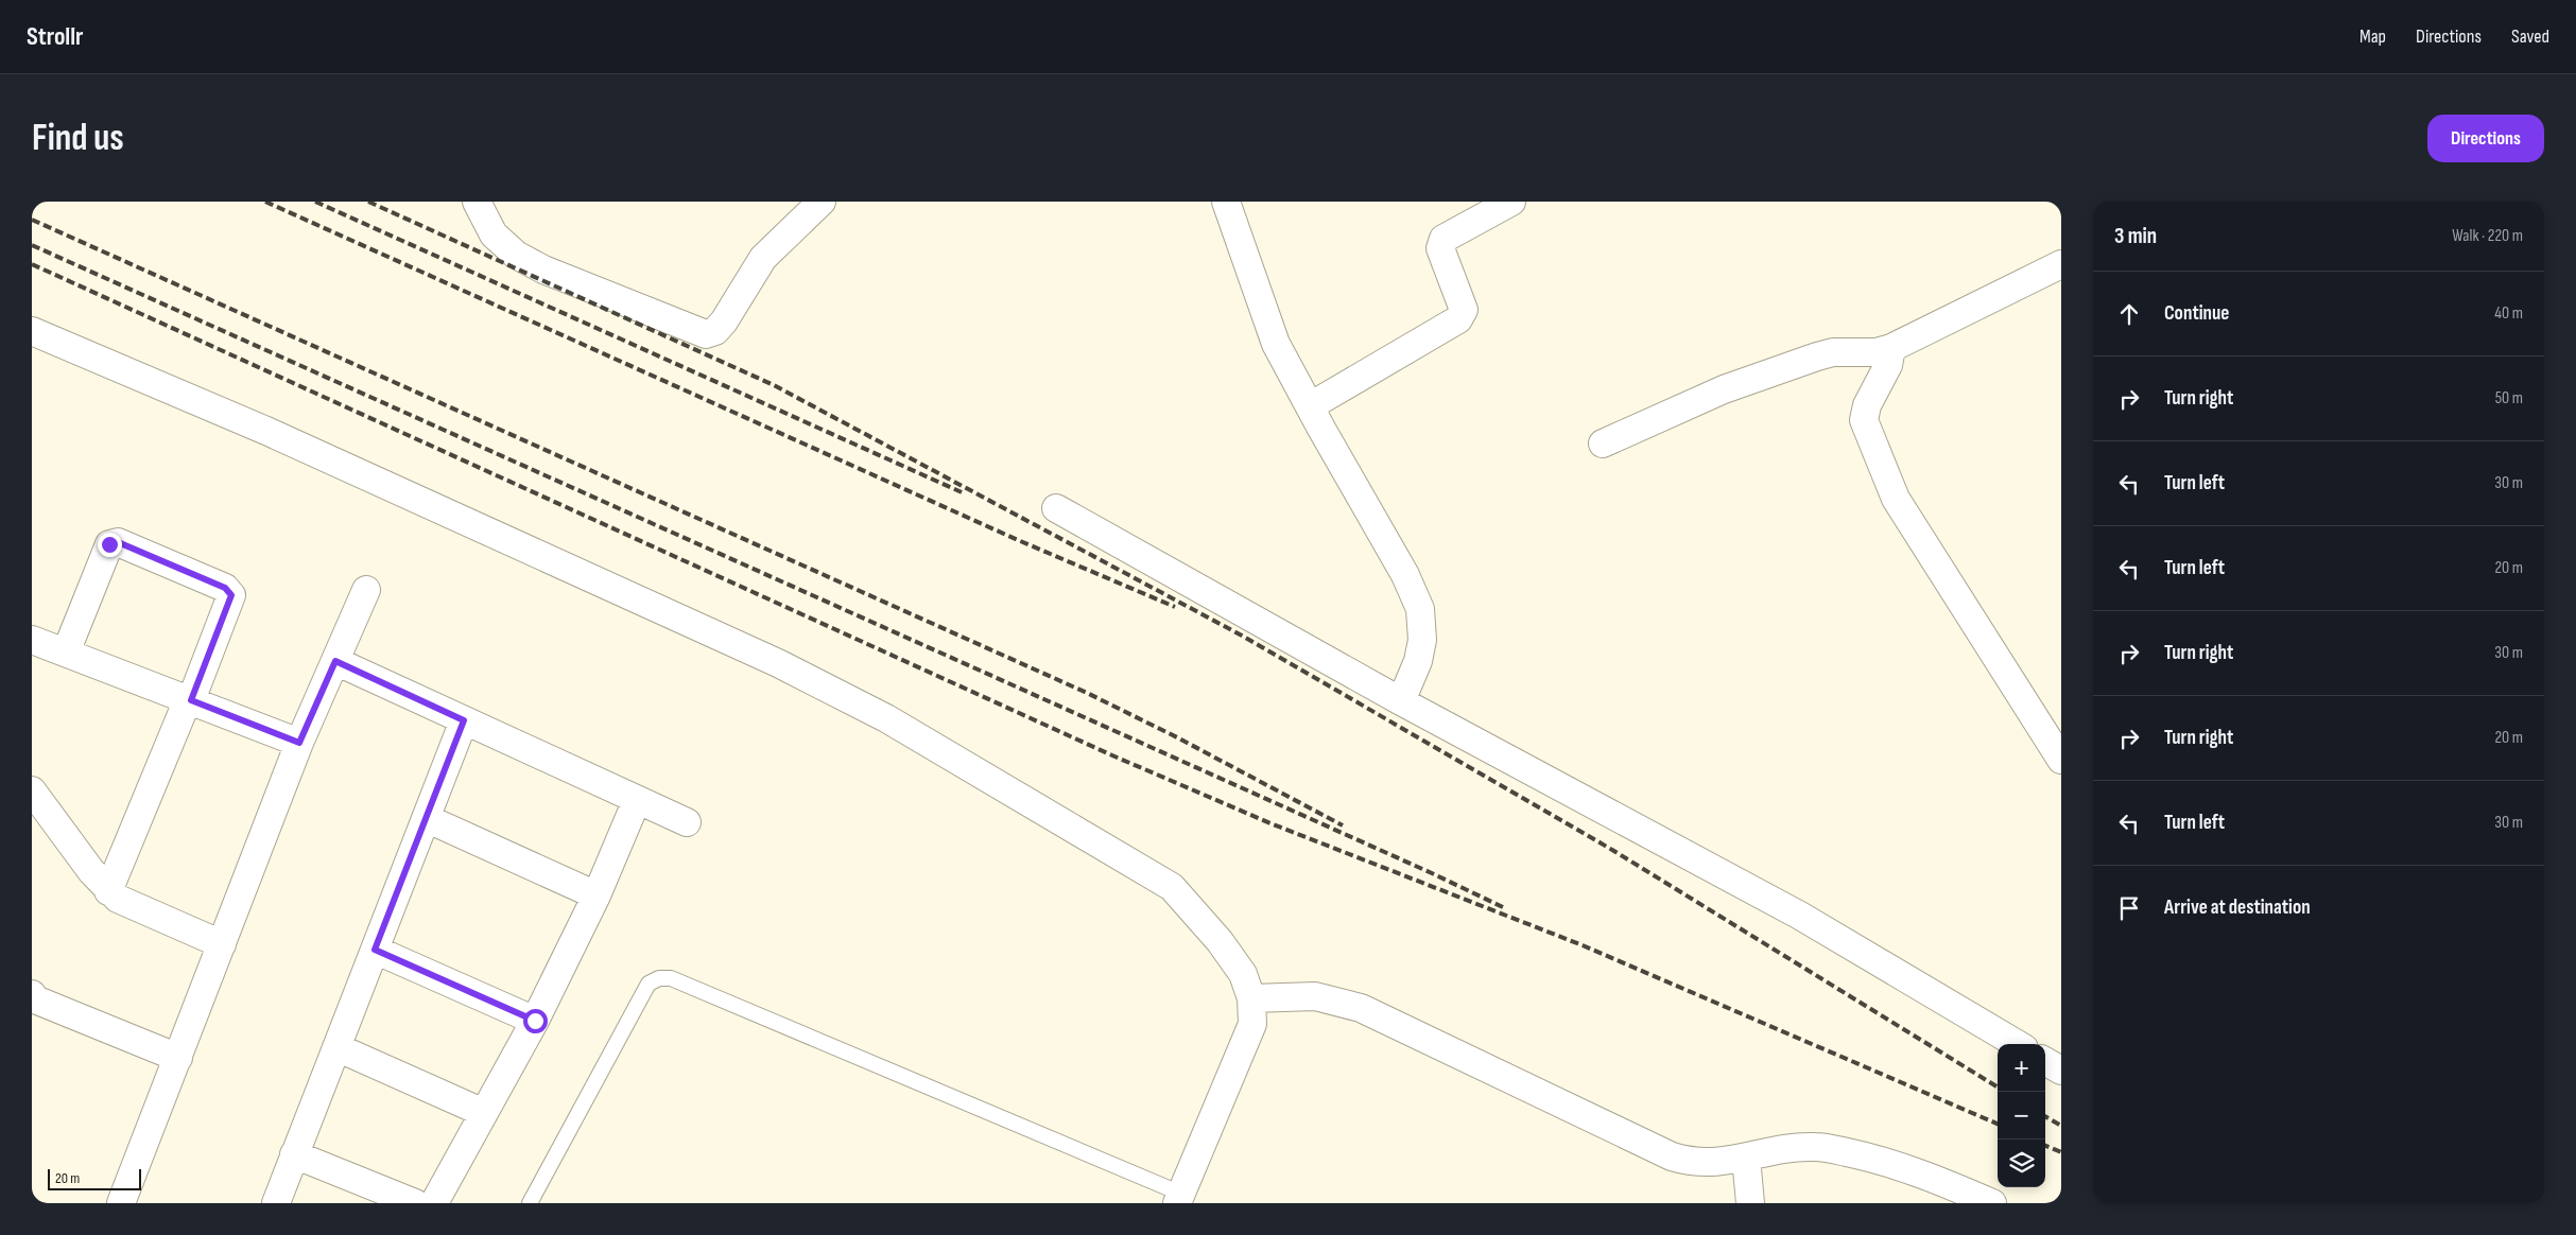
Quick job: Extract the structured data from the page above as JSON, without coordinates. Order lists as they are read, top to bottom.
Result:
{
  "scale_bar": "20 m",
  "page": {
    "header": "Strollr",
    "nav": ["Map", "Directions", "Saved"],
    "buttons": "Directions",
    "title": "Find us",
    "heading": ["3 min", "Walk · 220 m"],
    "list": [
      ["Continue", "40 m"],
      ["Turn right", "50 m"],
      ["Turn left", "30 m"],
      ["Turn left", "20 m"],
      ["Turn right", "30 m"],
      ["Turn right", "20 m"],
      ["Turn left", "30 m"],
      "Arrive at destination"
    ],
    "map_buttons": ["+", "−"],
    "scale": "20 m"
  }
}
